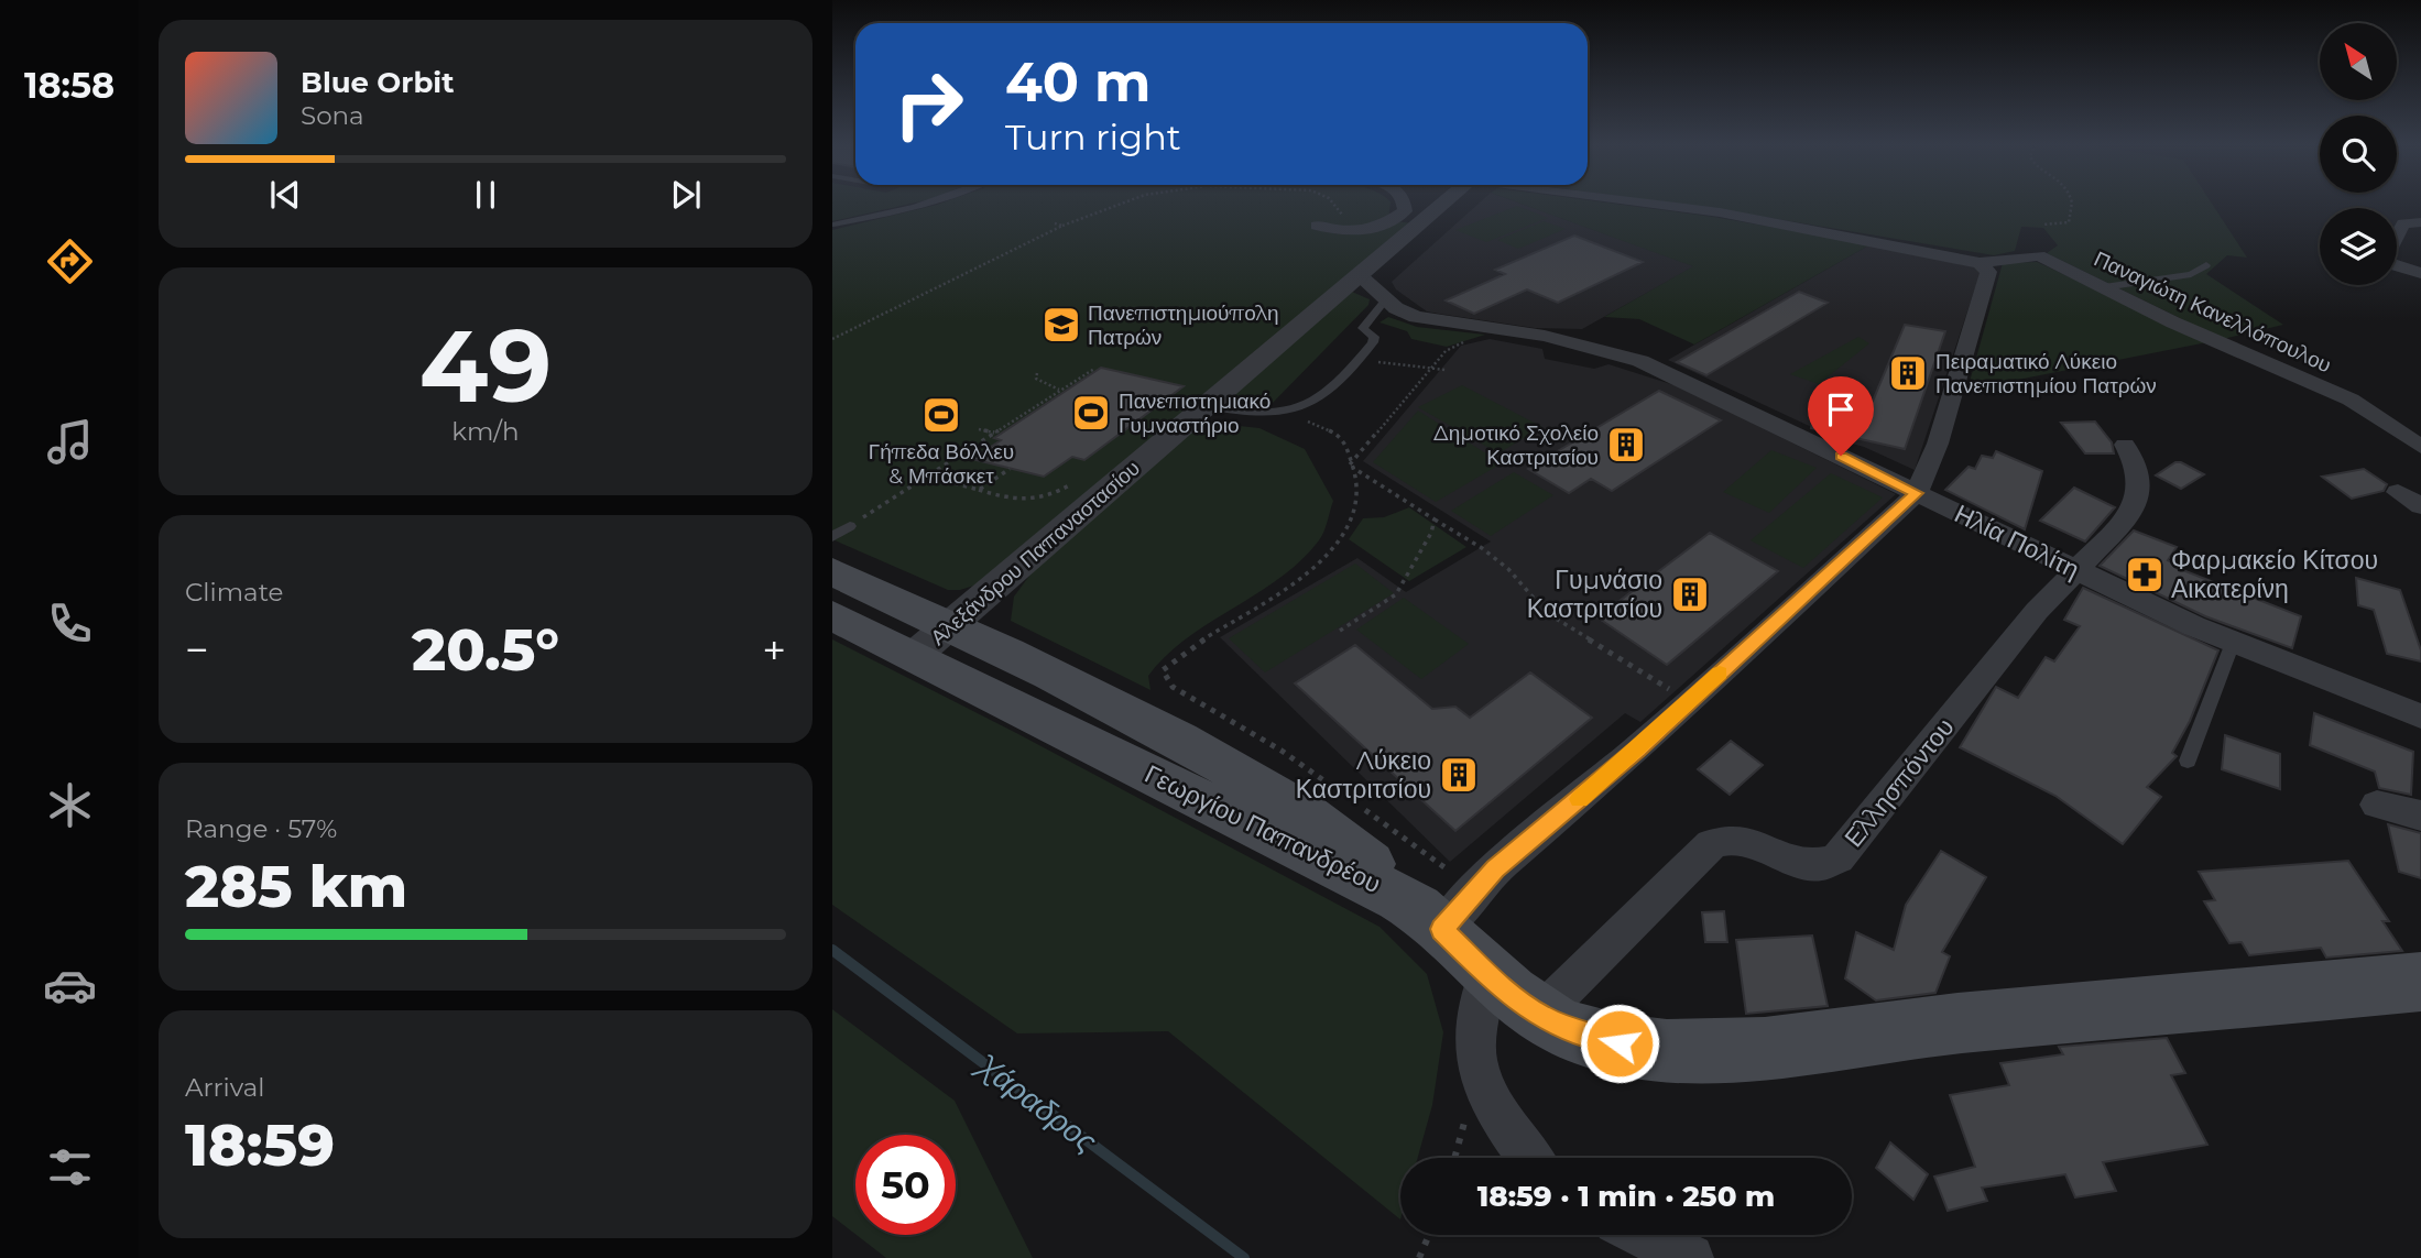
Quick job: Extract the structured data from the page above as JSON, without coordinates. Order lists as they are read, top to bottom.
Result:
{
  "streets": {
    "main road": ["Γεωργίου Παπανδρέου"],
    "street": [
      "Παναγιώτη Κανελλόπουλου",
      "Ηλία Πολίτη",
      "Αλεξάνδρου Παπαναστασίου",
      "Ελλησπόντου"
    ]
  },
  "crossings": [
    ["Ηλία Πολίτη", "Αλεξάνδρου Παπαναστασίου"],
    ["Ηλία Πολίτη", "Ελλησπόντου"],
    ["Αλεξάνδρου Παπαναστασίου", "Γεωργίου Παπανδρέου"],
    ["Ελλησπόντου", "Γεωργίου Παπανδρέου"]
  ],
  "water": ["Χάραδρος"],
  "places": {
    "school or university": ["Πανεπιστημιούπολη Πατρών"],
    "building": [
      "Πειραματικό Λύκειο Πανεπιστημίου Πατρών",
      "Δημοτικό Σχολείο Καστριτσίου",
      "Γυμνάσιο Καστριτσίου",
      "Λύκειο Καστριτσίου"
    ],
    "sports": ["Πανεπιστημιακό Γυμναστήριο", "Γήπεδα Βόλλευ & Μπάσκετ"],
    "pharmacy": ["Φαρμακείο Κίτσου Αικατερίνη"]
  },
  "north": "top left",
  "page": {
    "tabs": "18:58",
    "turn": ["40 m", "Turn right"],
    "song": ["Blue Orbit", "Sona"],
    "tile": [
      ["49", "km/h"],
      "Climate",
      ["Range · 57%", "285 km"],
      ["Arrival", "18:59"]
    ],
    "heat": ["−", "20.5°", "+"],
    "limit": "50",
    "trip": "18:59 · 1 min · 250 m"
  }
}
